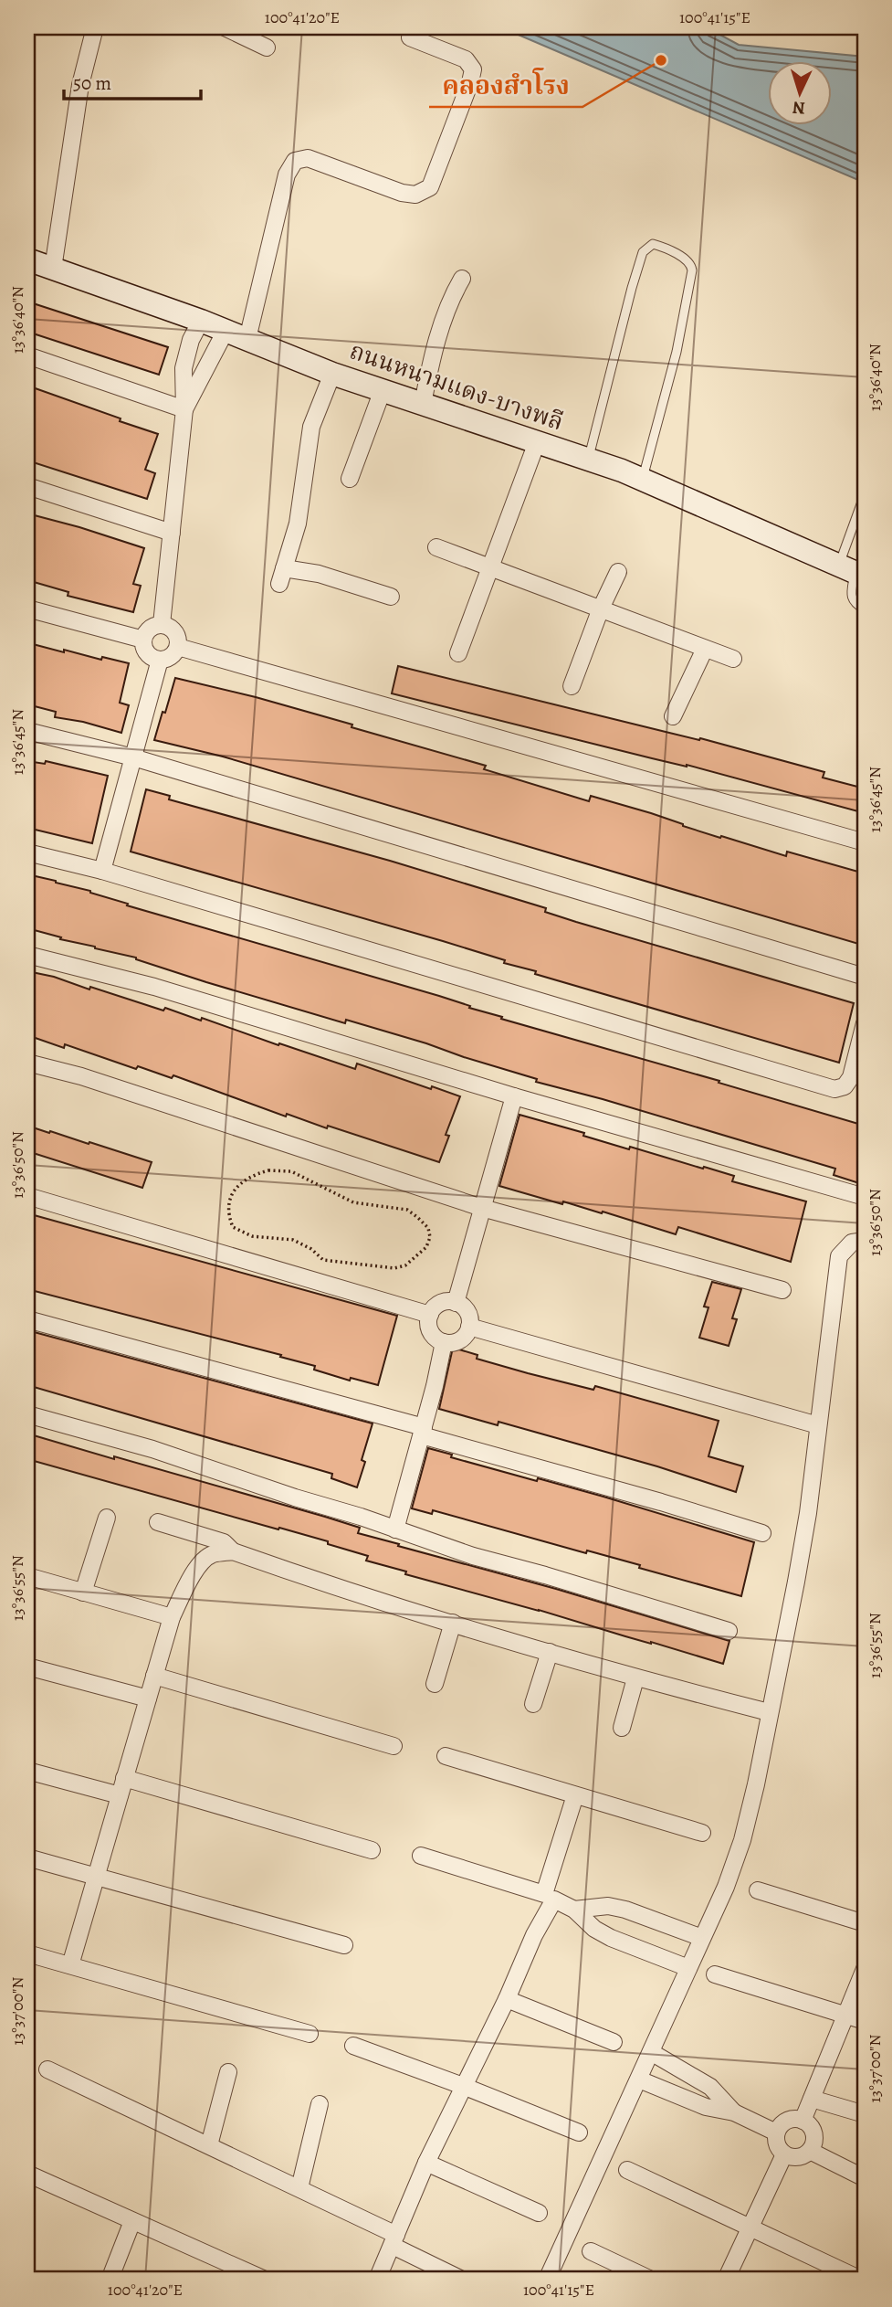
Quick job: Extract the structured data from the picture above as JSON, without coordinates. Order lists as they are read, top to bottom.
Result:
{
  "streets": {
    "main road": ["ถนนหนามแดง-บางพลี"]
  },
  "places": ["คลองสำโรง"],
  "scale_bar": "50 m",
  "north": "bottom",
  "coordinates": [
    "100°41'20\"E",
    "100°41'15\"E",
    "13°36'40\"N",
    "13°36'45\"N",
    "13°36'50\"N",
    "13°36'55\"N",
    "13°37'00\"N"
  ]
}
